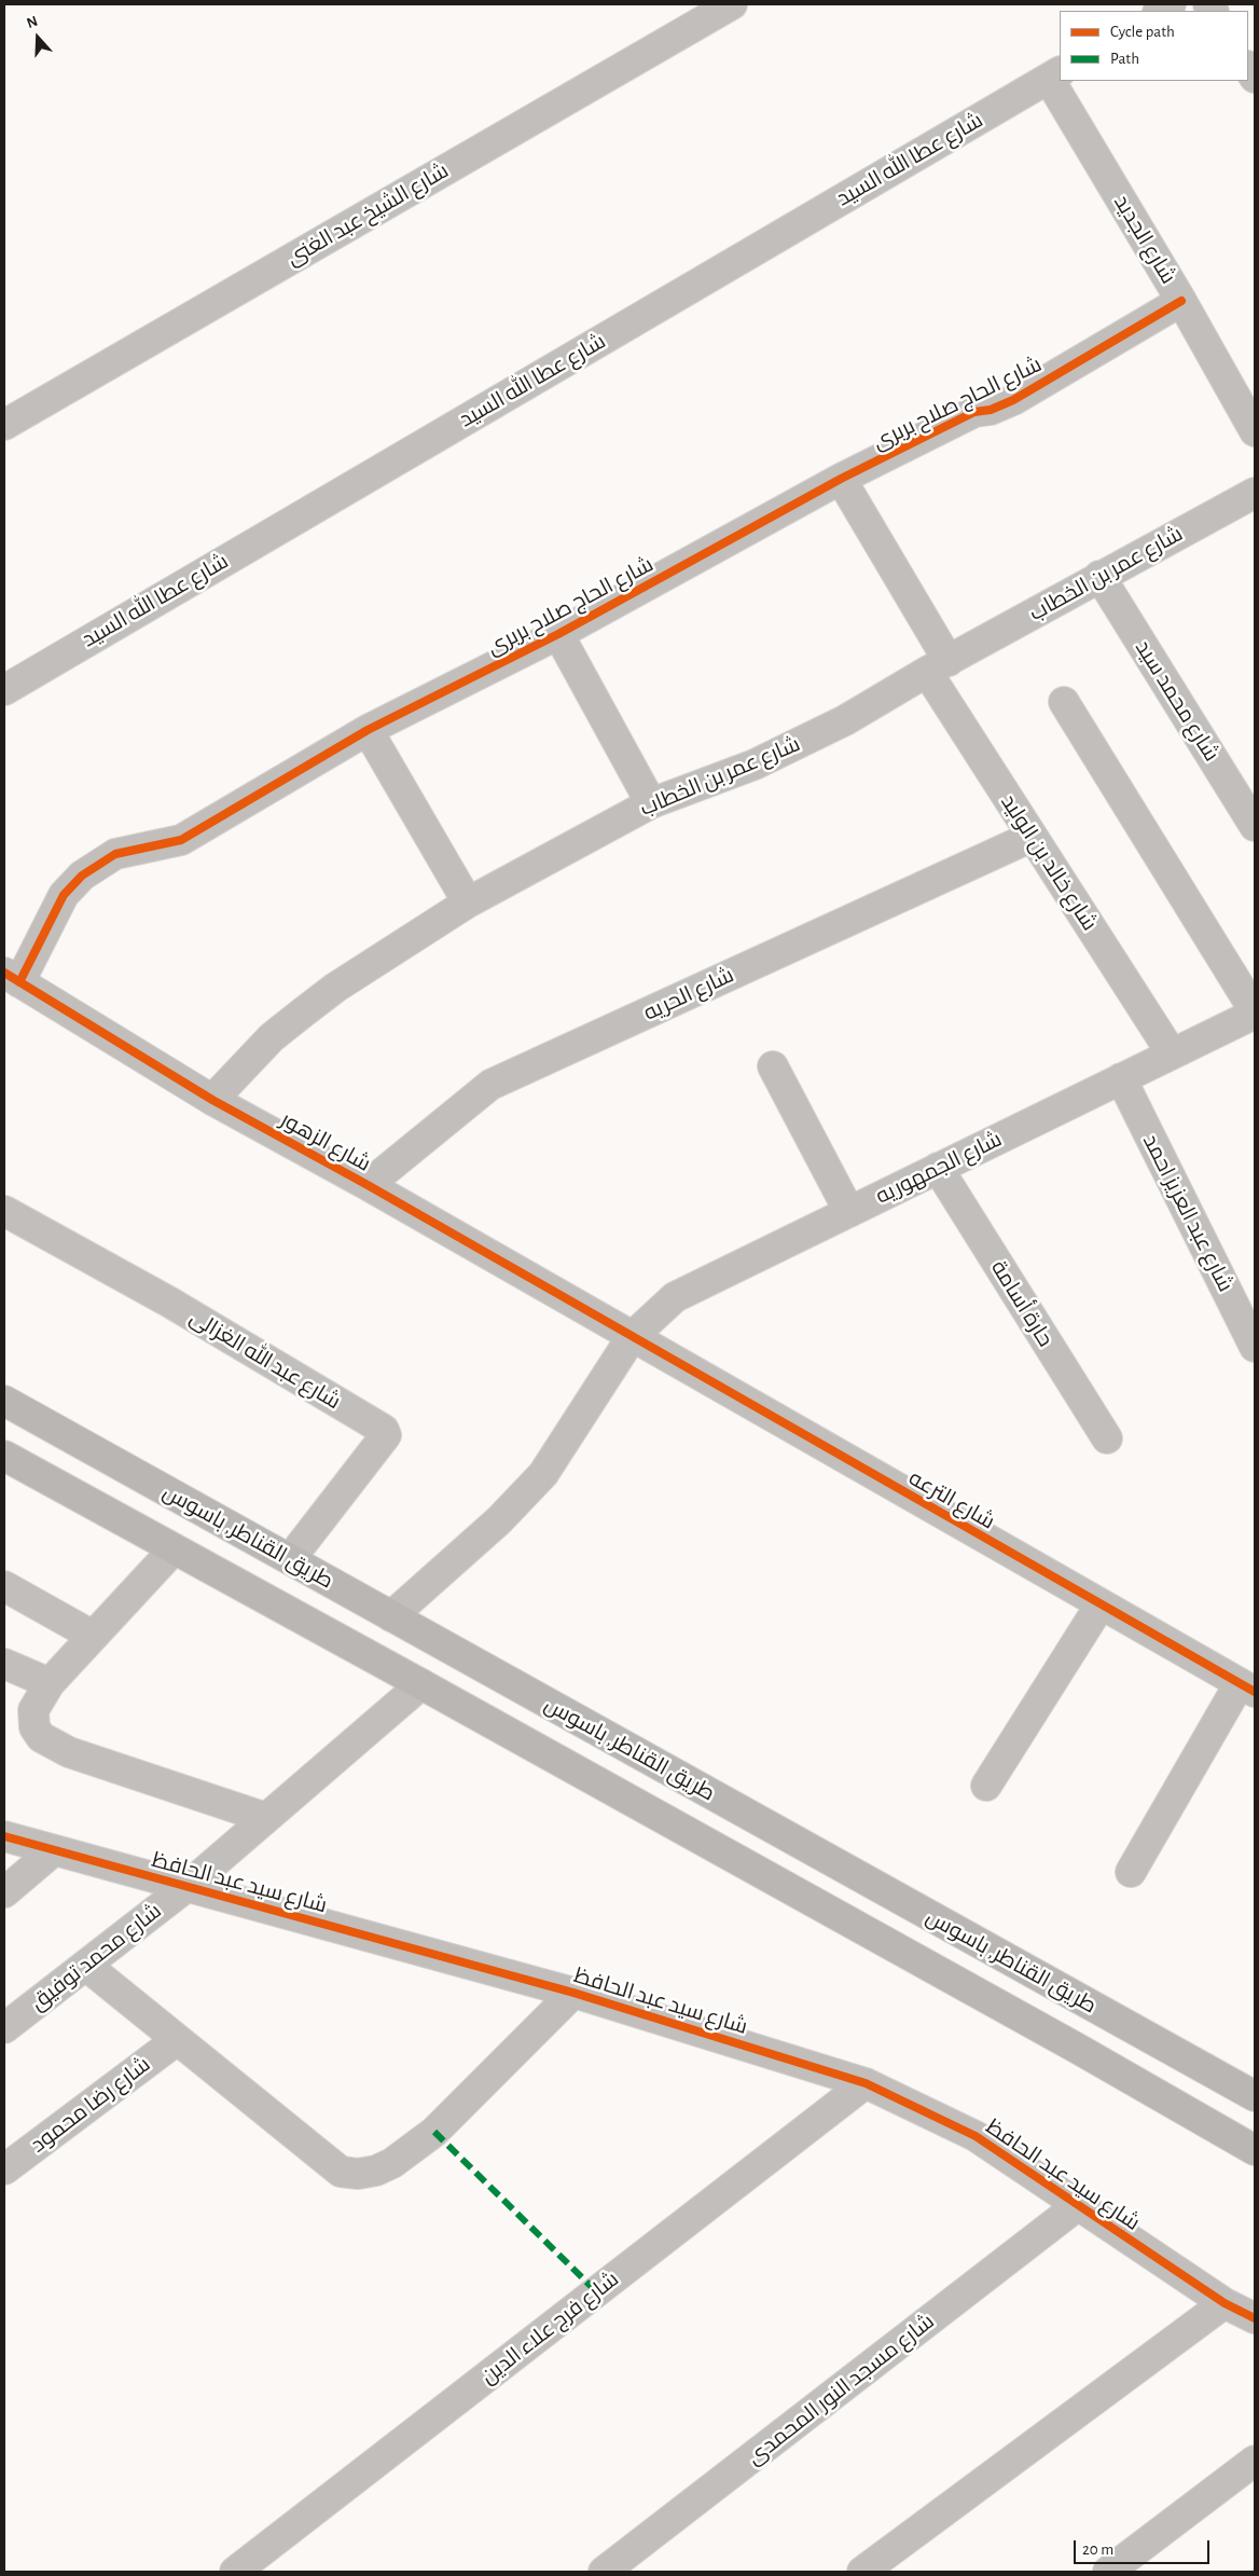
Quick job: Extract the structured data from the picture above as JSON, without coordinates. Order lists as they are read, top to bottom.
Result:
{
  "streets": {
    "main road": ["طريق القناطر, باسوس"],
    "street": [
      "شارع عطا الله السيد",
      "شارع الشيخ عبد الغنى",
      "شارع الجديد",
      "شارع الحاج صلاح بربرى",
      "شارع عمر بن الخطاب",
      "شارع محمد سيد",
      "شارع خالد بن الوليد",
      "شارع الحريه",
      "شارع الزهور",
      "شارع الجمهوريه",
      "شارع عبد العزيز احمد",
      "حارة أسامة",
      "شارع عبد الله الغزالى",
      "شارع الترعه",
      "شارع سيد عبد الحافظ",
      "شارع محمد توفيق",
      "شارع رضا محمود",
      "شارع فرج علاء الدين",
      "شارع مسجد النور المحمدى"
    ]
  },
  "crossings": [
    ["شارع عطا الله السيد", "شارع الجديد"],
    ["شارع الجديد", "شارع الحاج صلاح بربرى"],
    ["شارع الحاج صلاح بربرى", "شارع خالد بن الوليد"],
    ["شارع الحاج صلاح بربرى", "شارع الزهور"],
    ["شارع عمر بن الخطاب", "شارع محمد سيد"],
    ["شارع عمر بن الخطاب", "شارع خالد بن الوليد"],
    ["شارع عمر بن الخطاب", "شارع الزهور"],
    ["شارع خالد بن الوليد", "شارع الحريه"],
    ["شارع خالد بن الوليد", "شارع الجمهوريه"],
    ["شارع الحريه", "شارع الزهور"],
    ["شارع الزهور", "شارع الجمهوريه"],
    ["شارع الزهور", "شارع الترعه"],
    ["شارع الجمهوريه", "شارع عبد العزيز احمد"],
    ["شارع الجمهوريه", "حارة أسامة"],
    ["شارع الجمهوريه", "شارع الترعه"],
    ["شارع الجمهوريه", "طريق القناطر, باسوس"],
    ["شارع عبد الله الغزالى", "طريق القناطر, باسوس"],
    ["طريق القناطر, باسوس", "شارع محمد توفيق"],
    ["شارع سيد عبد الحافظ", "شارع محمد توفيق"],
    ["شارع سيد عبد الحافظ", "شارع فرج علاء الدين"],
    ["شارع سيد عبد الحافظ", "شارع مسجد النور المحمدى"]
  ],
  "legend": ["Cycle path", "Path"],
  "scale_bar": "20 m",
  "north": "top"
}
